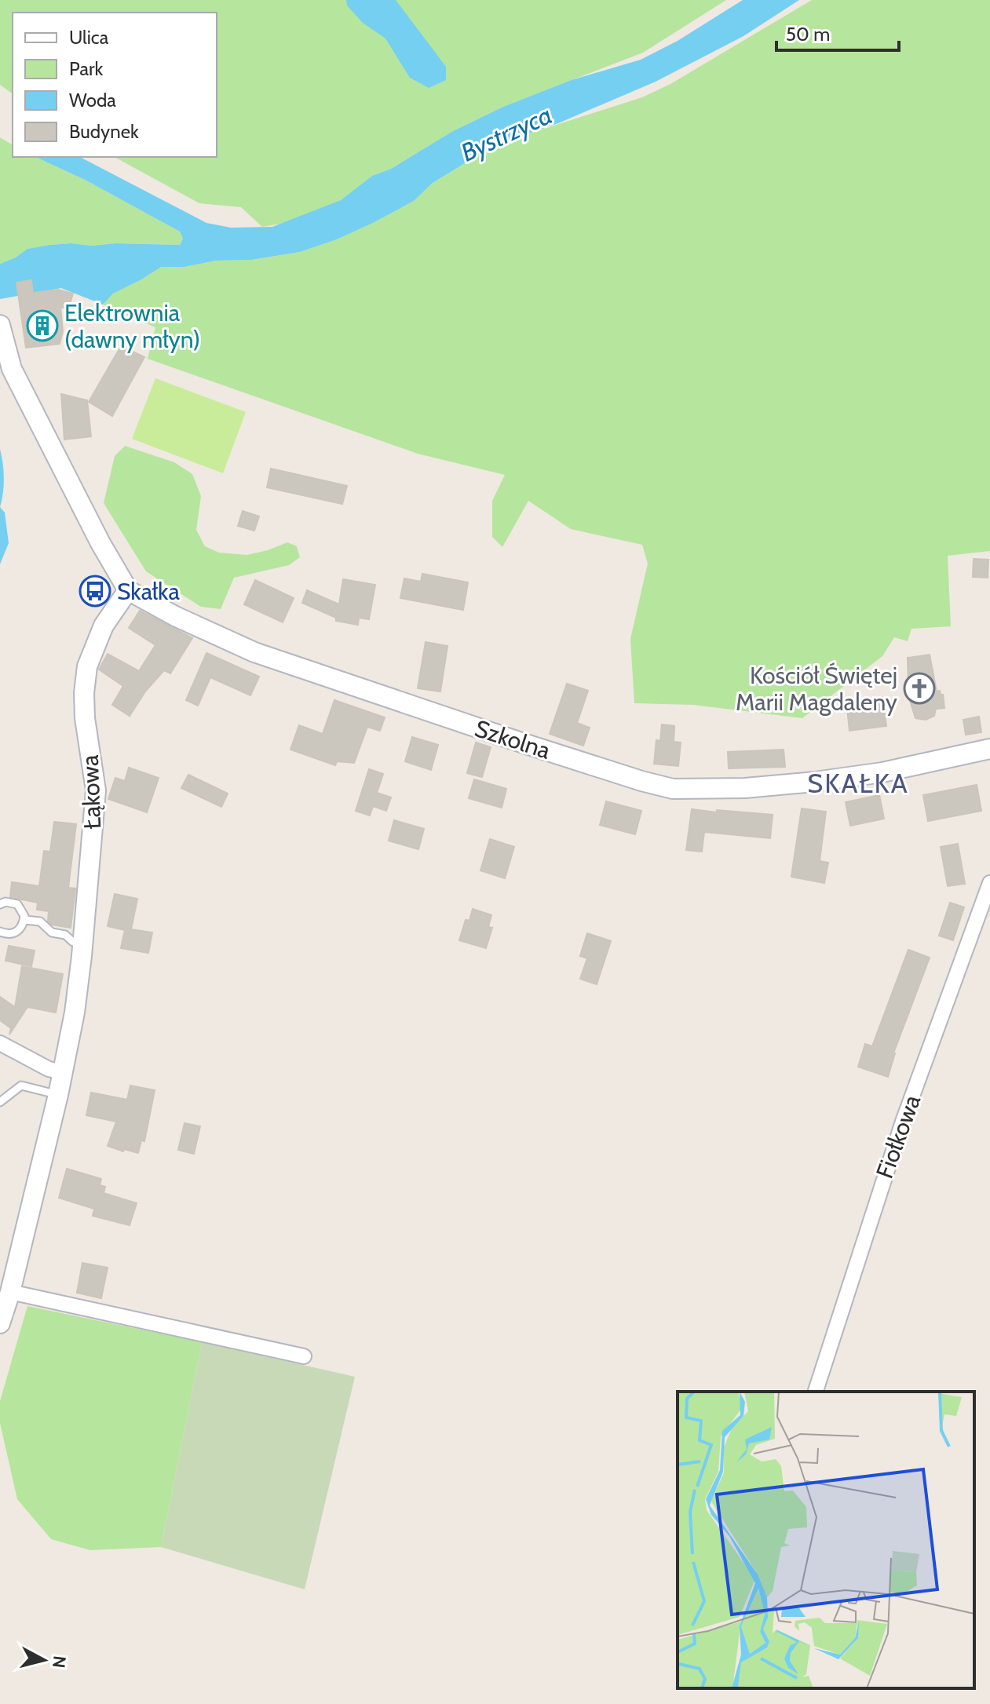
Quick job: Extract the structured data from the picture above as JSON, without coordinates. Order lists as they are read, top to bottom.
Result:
{
  "streets": {
    "street": ["Szkolna", "Łąkowa", "Fiołkowa"]
  },
  "crossings": [
    ["Szkolna", "Łąkowa"]
  ],
  "districts": ["SKAŁKA"],
  "water": ["Bystrzyca"],
  "places": {
    "building": ["Elektrownia (dawny młyn)"],
    "bus stop": ["Skałka"],
    "church": ["Kościół Świętej Marii Magdaleny"]
  },
  "legend": [
    "Ulica",
    "Park",
    "Woda",
    "Budynek"
  ],
  "scale_bar": "50 m",
  "north": "right"
}
